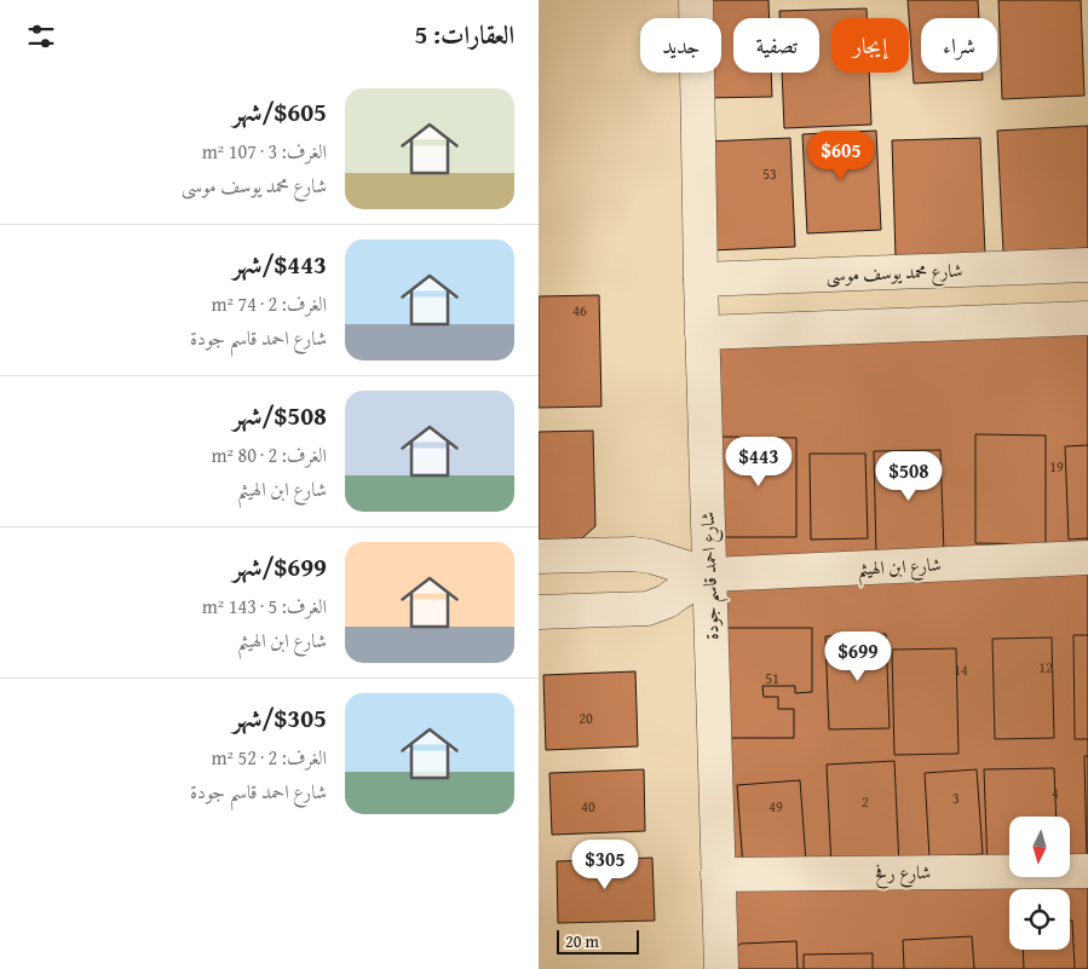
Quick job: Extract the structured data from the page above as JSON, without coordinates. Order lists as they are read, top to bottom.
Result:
{
  "streets": {
    "street": [
      "شارع محمد يوسف موسى",
      "شارع ابن الهيثم",
      "شارع احمد قاسم جودة",
      "شارع رفح"
    ]
  },
  "crossings": [
    ["شارع محمد يوسف موسى", "شارع احمد قاسم جودة"],
    ["شارع ابن الهيثم", "شارع احمد قاسم جودة"],
    ["شارع احمد قاسم جودة", "شارع رفح"]
  ],
  "house_numbers": [
    "53",
    "46",
    "19",
    "12",
    "14",
    "51",
    "20",
    "4",
    "3",
    "2",
    "40",
    "49"
  ],
  "scale_bar": "20 m",
  "north": "bottom",
  "page": {
    "heading": "العقارات: 5",
    "chip": [
      "شراء",
      "إيجار",
      "تصفية",
      "جديد"
    ],
    "list": [
      {
        "name": "$605/شهر",
        "note": "الغرف: 3 · 107 m² · شارع محمد يوسف موسى"
      },
      {
        "name": "$443/شهر",
        "note": "الغرف: 2 · 74 m² · شارع احمد قاسم جودة"
      },
      {
        "name": "$508/شهر",
        "note": "الغرف: 2 · 80 m² · شارع ابن الهيثم"
      },
      {
        "name": "$699/شهر",
        "note": "الغرف: 5 · 143 m² · شارع ابن الهيثم"
      },
      {
        "name": "$305/شهر",
        "note": "الغرف: 2 · 52 m² · شارع احمد قاسم جودة"
      }
    ],
    "price": [
      "$605",
      "$443",
      "$508",
      "$699",
      "$305"
    ],
    "scale": "20 m"
  }
}
